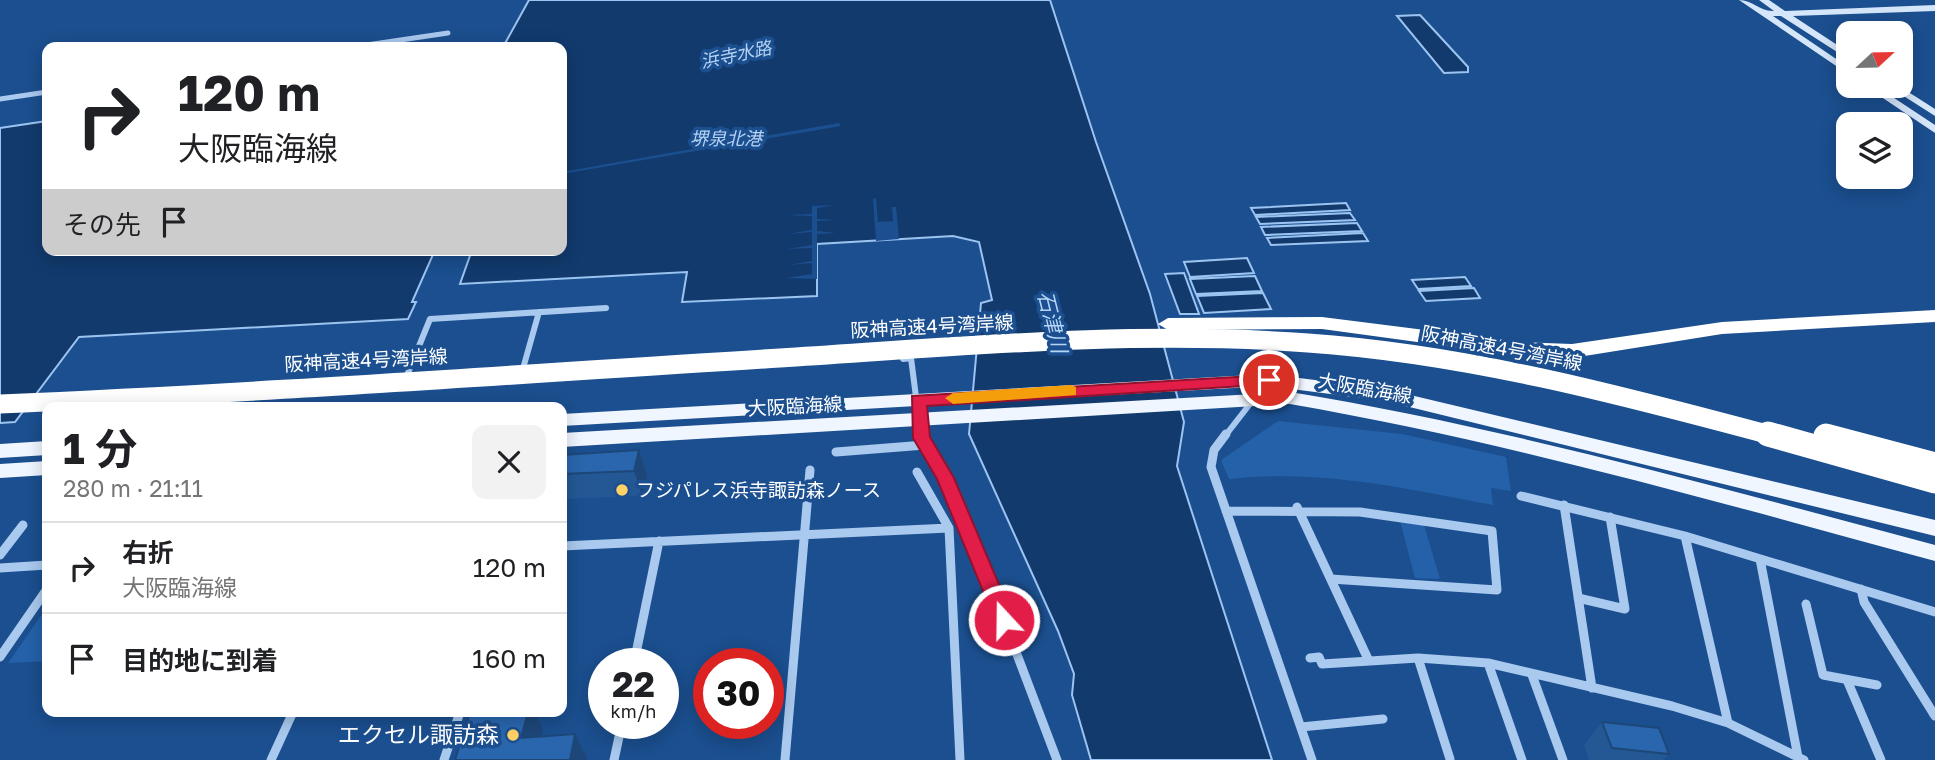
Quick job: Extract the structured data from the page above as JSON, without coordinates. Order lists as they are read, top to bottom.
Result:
{
  "streets": {
    "highway": ["阪神高速4号湾岸線"],
    "main road": ["大阪臨海線"]
  },
  "water": ["浜寺水路", "堺泉北港", "石津川"],
  "places": ["フジパレス浜寺諏訪森ノース", "エクセル諏訪森"],
  "north": "right",
  "page": {
    "turn": ["120 m", "大阪臨海線"],
    "then": "その先",
    "heading": ["1 分", "280 m · 21:11"],
    "list": [
      {
        "name": "右折",
        "note": "大阪臨海線",
        "value": "120 m"
      },
      {
        "name": "目的地に到着",
        "value": "160 m"
      }
    ],
    "speed": "22 km/h",
    "limit": "30"
  }
}
